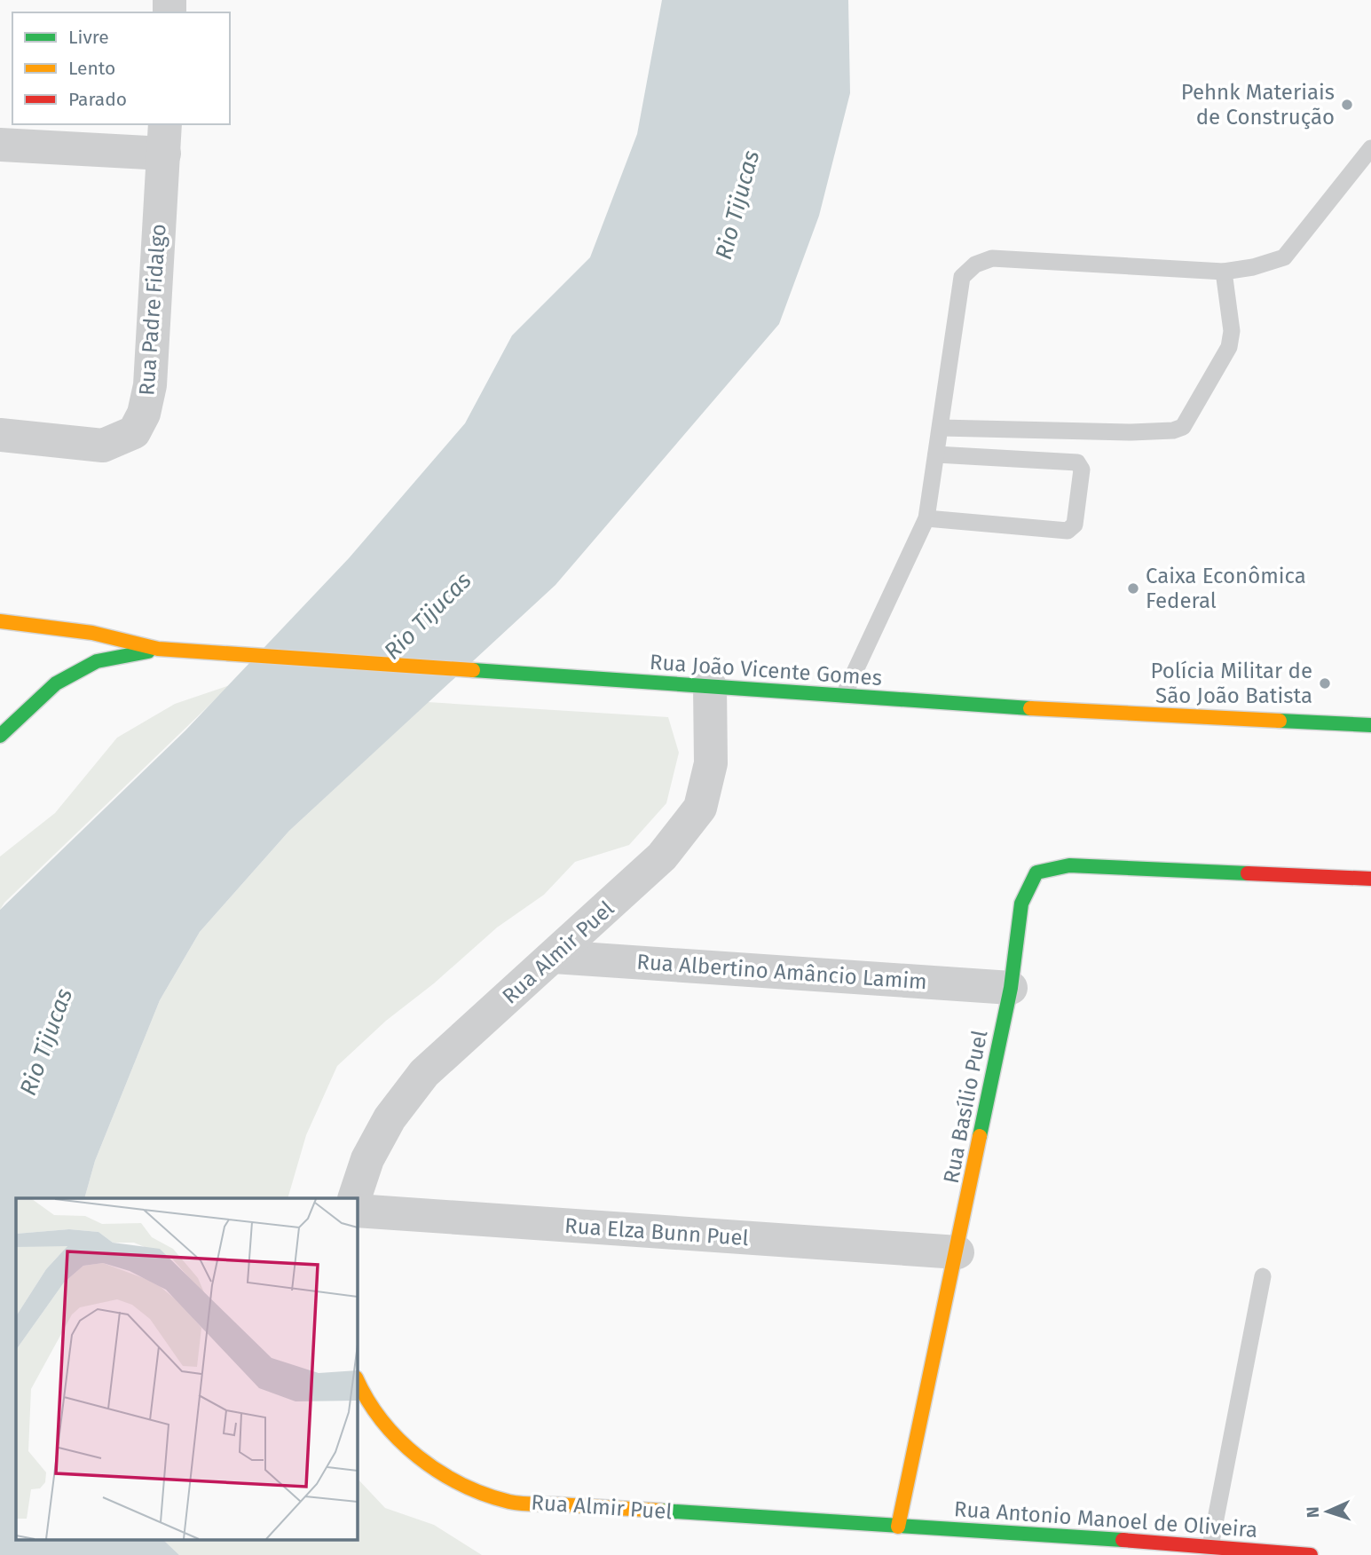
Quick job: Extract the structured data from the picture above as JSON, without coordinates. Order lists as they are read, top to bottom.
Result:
{
  "streets": {
    "street": [
      "Rua Padre Fidalgo",
      "Rua João Vicente Gomes",
      "Rua Almir Puel",
      "Rua Albertino Amâncio Lamim",
      "Rua Basílio Puel",
      "Rua Elza Bunn Puel",
      "Rua Antonio Manoel de Oliveira"
    ]
  },
  "crossings": [
    ["Rua João Vicente Gomes", "Rua Almir Puel"],
    ["Rua Almir Puel", "Rua Albertino Amâncio Lamim"],
    ["Rua Almir Puel", "Rua Basílio Puel"],
    ["Rua Almir Puel", "Rua Antonio Manoel de Oliveira"],
    ["Rua Albertino Amâncio Lamim", "Rua Basílio Puel"],
    ["Rua Basílio Puel", "Rua Elza Bunn Puel"],
    ["Rua Basílio Puel", "Rua Antonio Manoel de Oliveira"]
  ],
  "water": ["Rio Tijucas"],
  "places": ["Pehnk Materiais de Construção", "Caixa Econômica Federal", "Polícia Militar de São João Batista"],
  "legend": ["Livre", "Lento", "Parado"],
  "north": "left"
}
